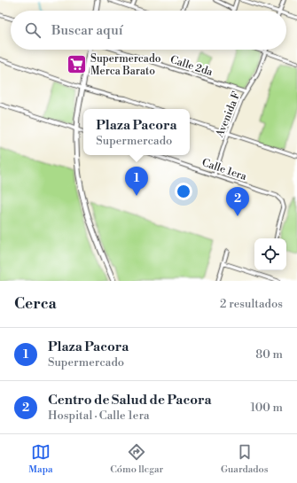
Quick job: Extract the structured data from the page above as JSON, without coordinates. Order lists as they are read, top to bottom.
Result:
{
  "streets": {
    "street": ["Calle 2da", "Avenida F", "Calle 1era"]
  },
  "crossings": [
    ["Calle 2da", "Avenida F"],
    ["Avenida F", "Calle 1era"]
  ],
  "places": {
    "supermarket": ["Supermercado Merca Barato"]
  },
  "page": {
    "search": "Buscar aquí",
    "popup": ["Plaza Pacora", "Supermercado"],
    "pins": ["1", "2"],
    "heading": ["Cerca", "2 resultados"],
    "list": [
      {
        "mark": "1",
        "name": "Plaza Pacora",
        "note": "Supermercado",
        "value": "80 m"
      },
      {
        "mark": "2",
        "name": "Centro de Salud de Pacora",
        "note": "Hospital · Calle 1era",
        "value": "100 m"
      }
    ],
    "nav": ["Mapa", "Cómo llegar", "Guardados"]
  }
}
